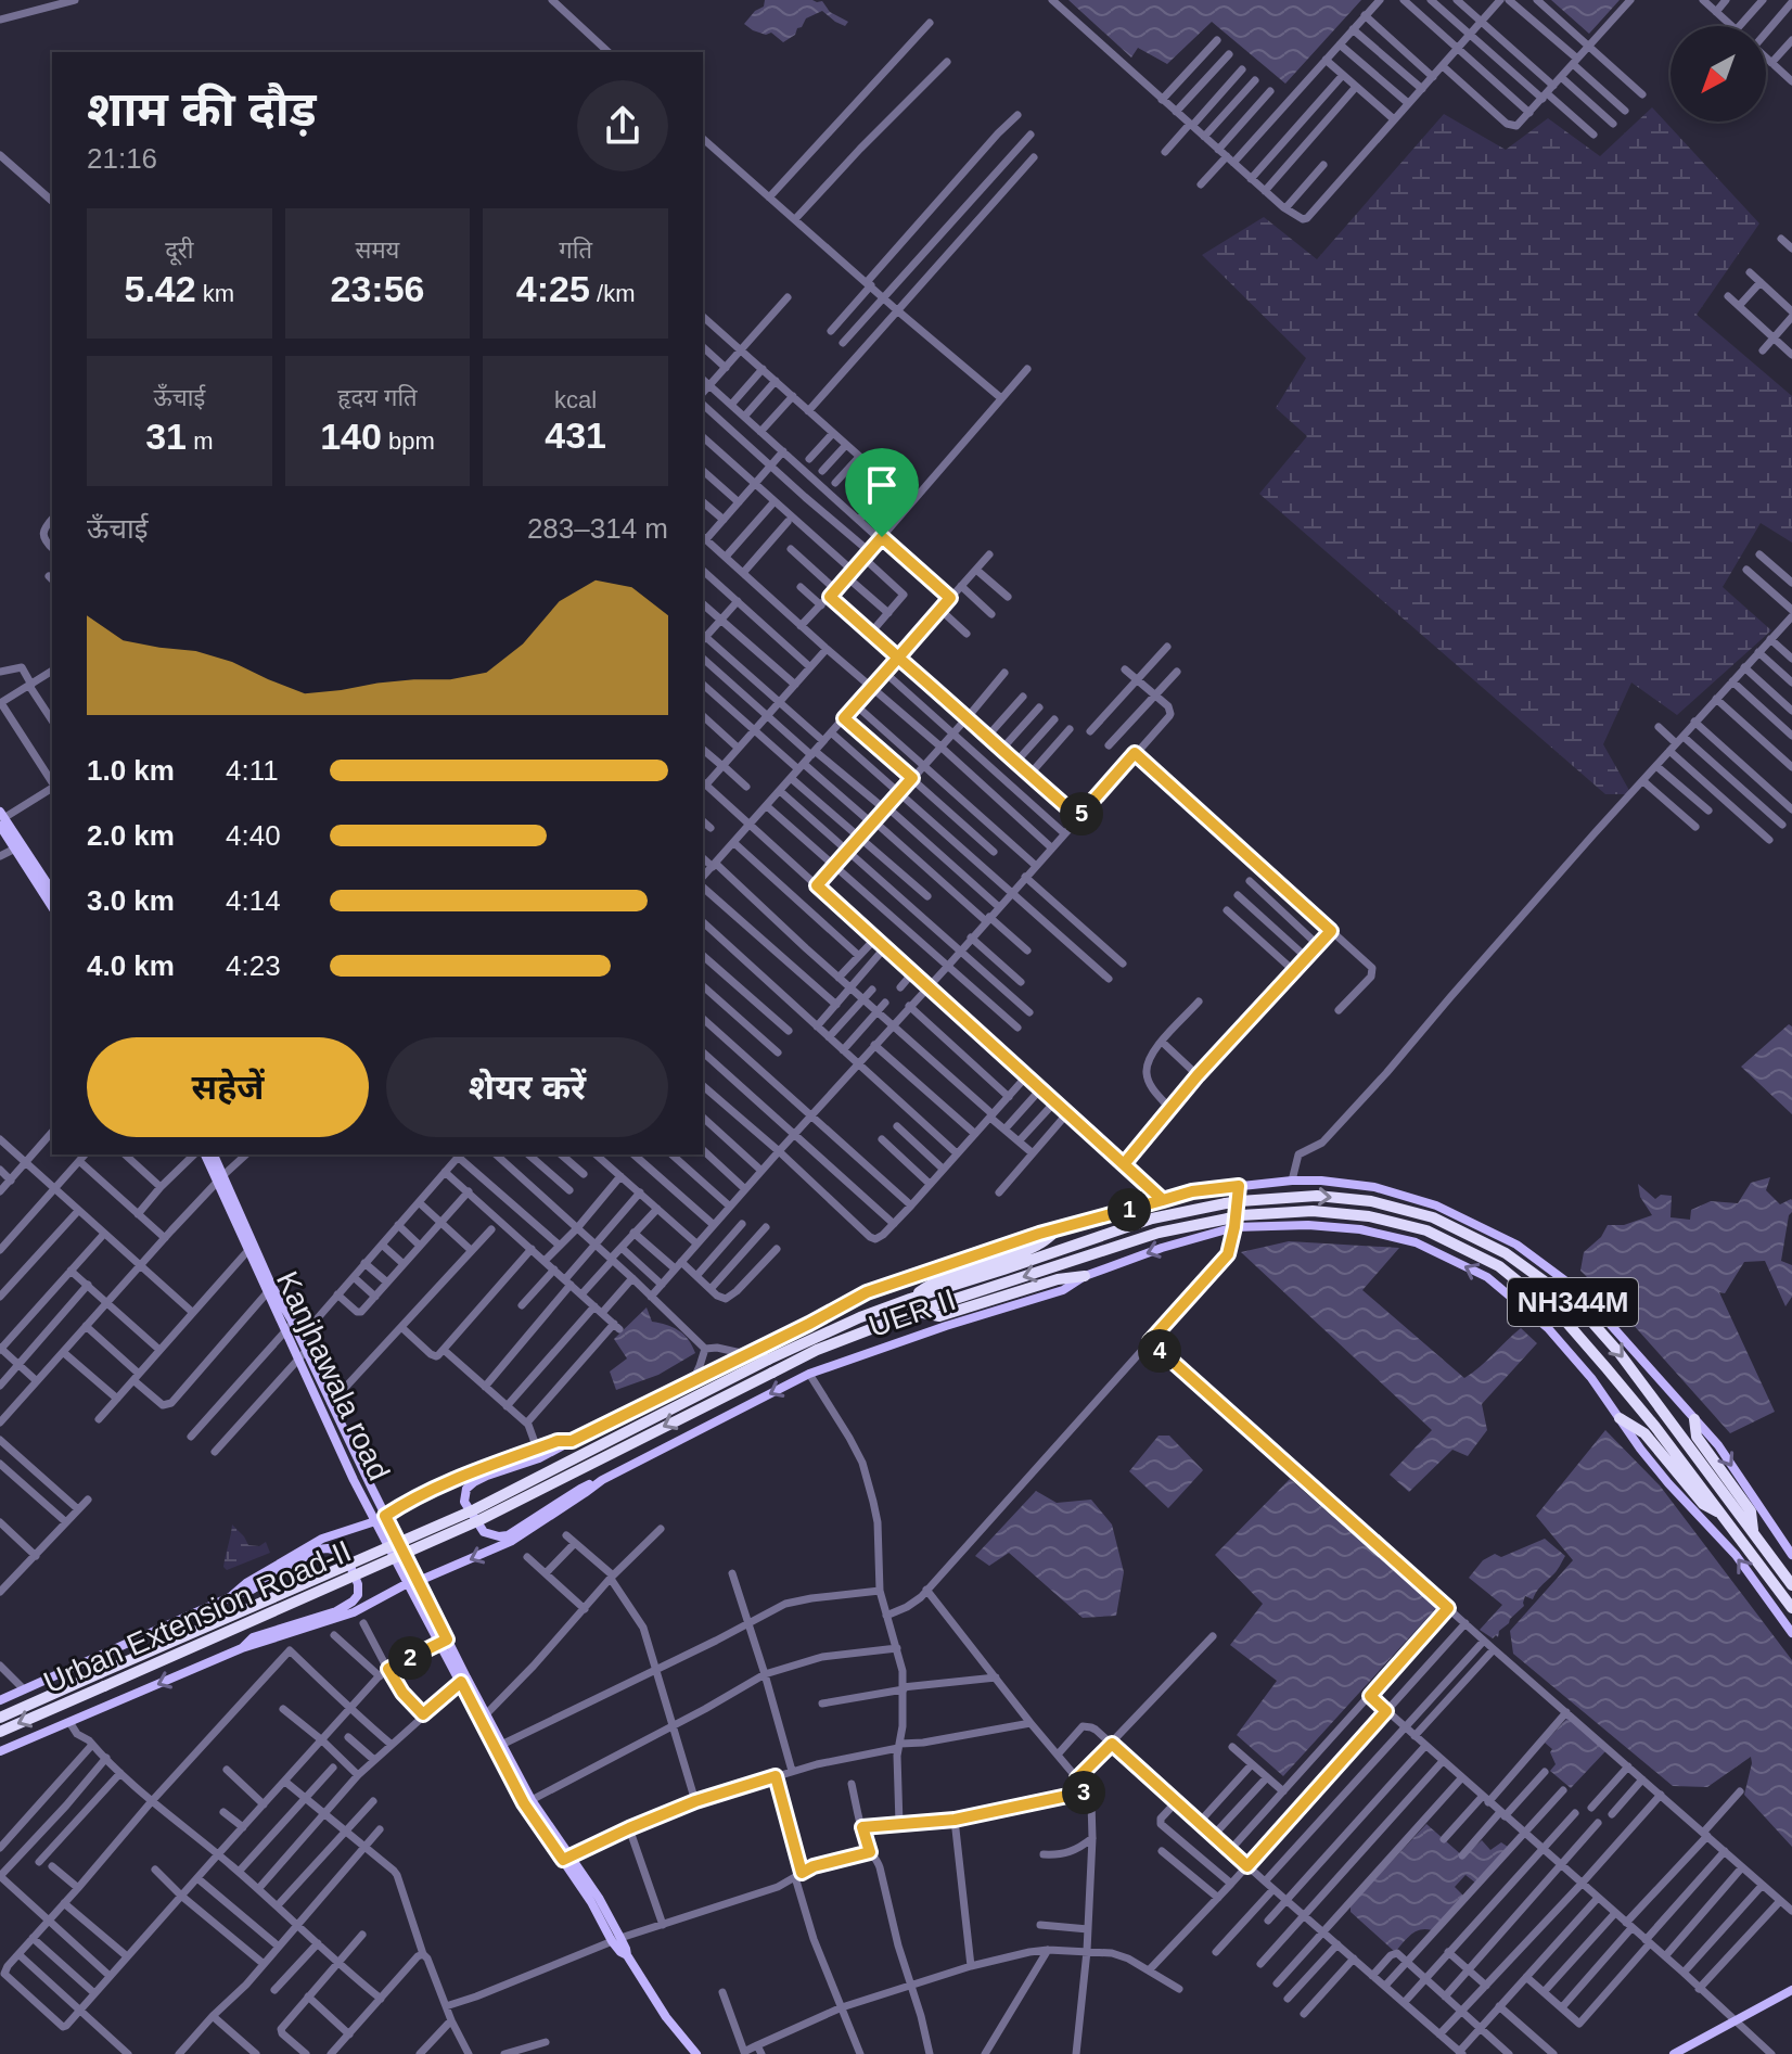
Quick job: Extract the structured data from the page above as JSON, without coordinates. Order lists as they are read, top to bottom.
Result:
{
  "streets": {
    "highway": ["NH344M", "Urban Extension Road-II"],
    "main road": ["UER II", "Kanjhawala road"]
  },
  "crossings": [
    ["UER II", "Kanjhawala road"],
    ["UER II", "Urban Extension Road-II"]
  ],
  "north": "bottom left",
  "page": {
    "heading": ["शाम की दौड़", "21:16"],
    "stats": [
      ["दूरी", "5.42 km"],
      ["समय", "23:56"],
      ["गति", "4:25 /km"],
      ["ऊँचाई", "31 m"],
      ["हृदय गति", "140 bpm"],
      ["kcal", "431"]
    ],
    "chart": ["ऊँचाई", "283–314 m"],
    "list": [
      {
        "name": "1.0 km",
        "note": "4:11"
      },
      {
        "name": "2.0 km",
        "note": "4:40"
      },
      {
        "name": "3.0 km",
        "note": "4:14"
      },
      {
        "name": "4.0 km",
        "note": "4:23"
      }
    ],
    "pins": [
      "5",
      "1",
      "4",
      "2",
      "3"
    ],
    "buttons": ["सहेजें", "शेयर करें"]
  }
}
